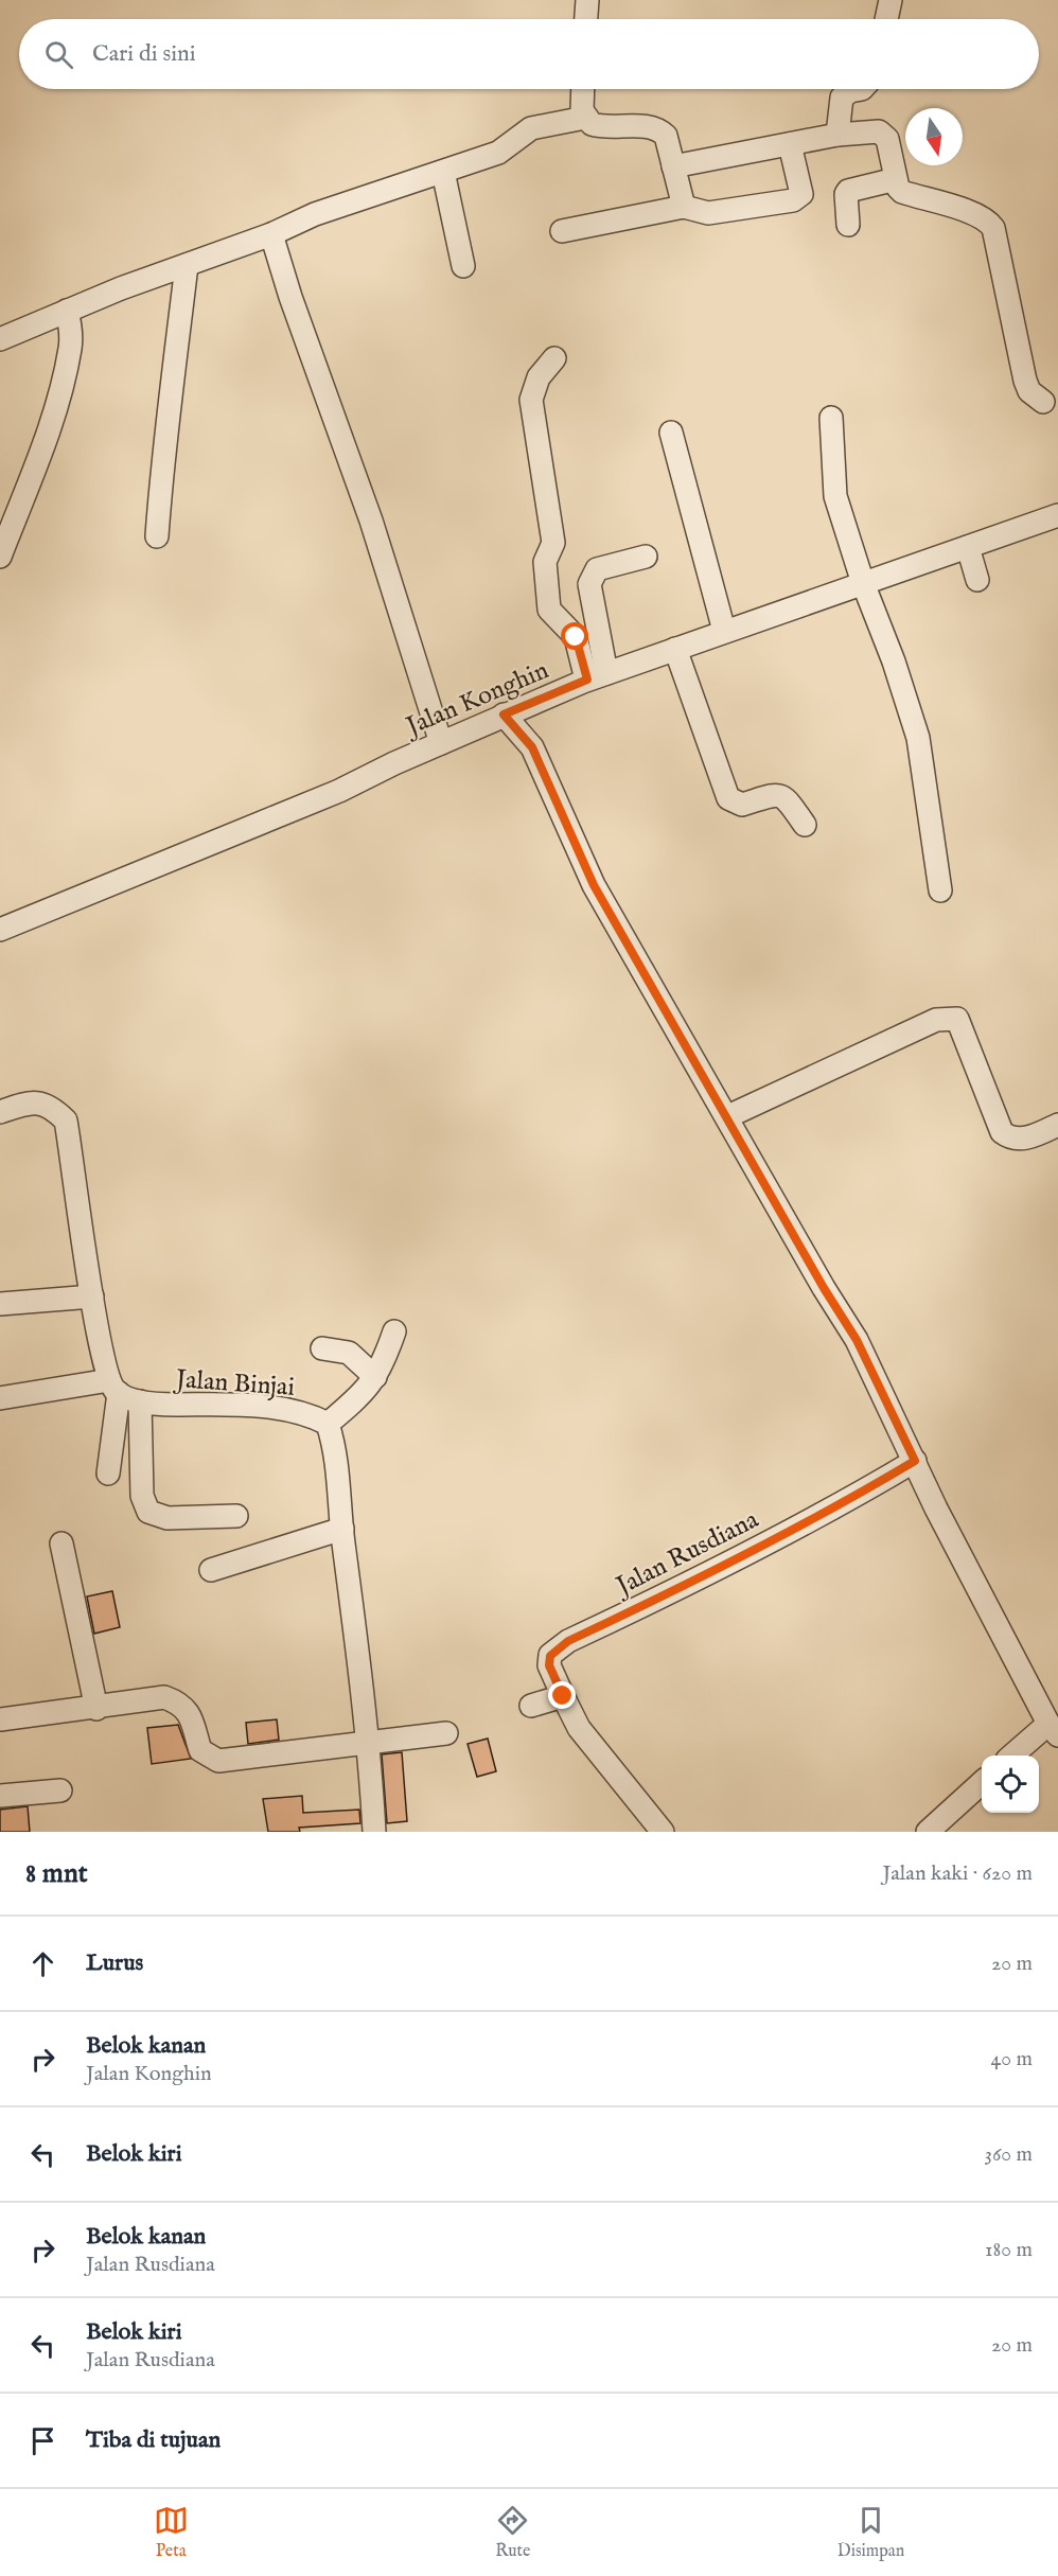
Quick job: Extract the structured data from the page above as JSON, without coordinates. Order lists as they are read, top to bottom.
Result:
{
  "streets": {
    "street": ["Jalan Konghin", "Jalan Binjai", "Jalan Rusdiana"]
  },
  "north": "bottom",
  "page": {
    "search": "Cari di sini",
    "heading": ["8 mnt", "Jalan kaki · 620 m"],
    "list": [
      ["Lurus", "20 m"],
      ["Belok kanan", "Jalan Konghin", "40 m"],
      ["Belok kiri", "360 m"],
      ["Belok kanan", "Jalan Rusdiana", "180 m"],
      ["Belok kiri", "Jalan Rusdiana", "20 m"],
      "Tiba di tujuan"
    ],
    "nav": ["Peta", "Rute", "Disimpan"]
  }
}
